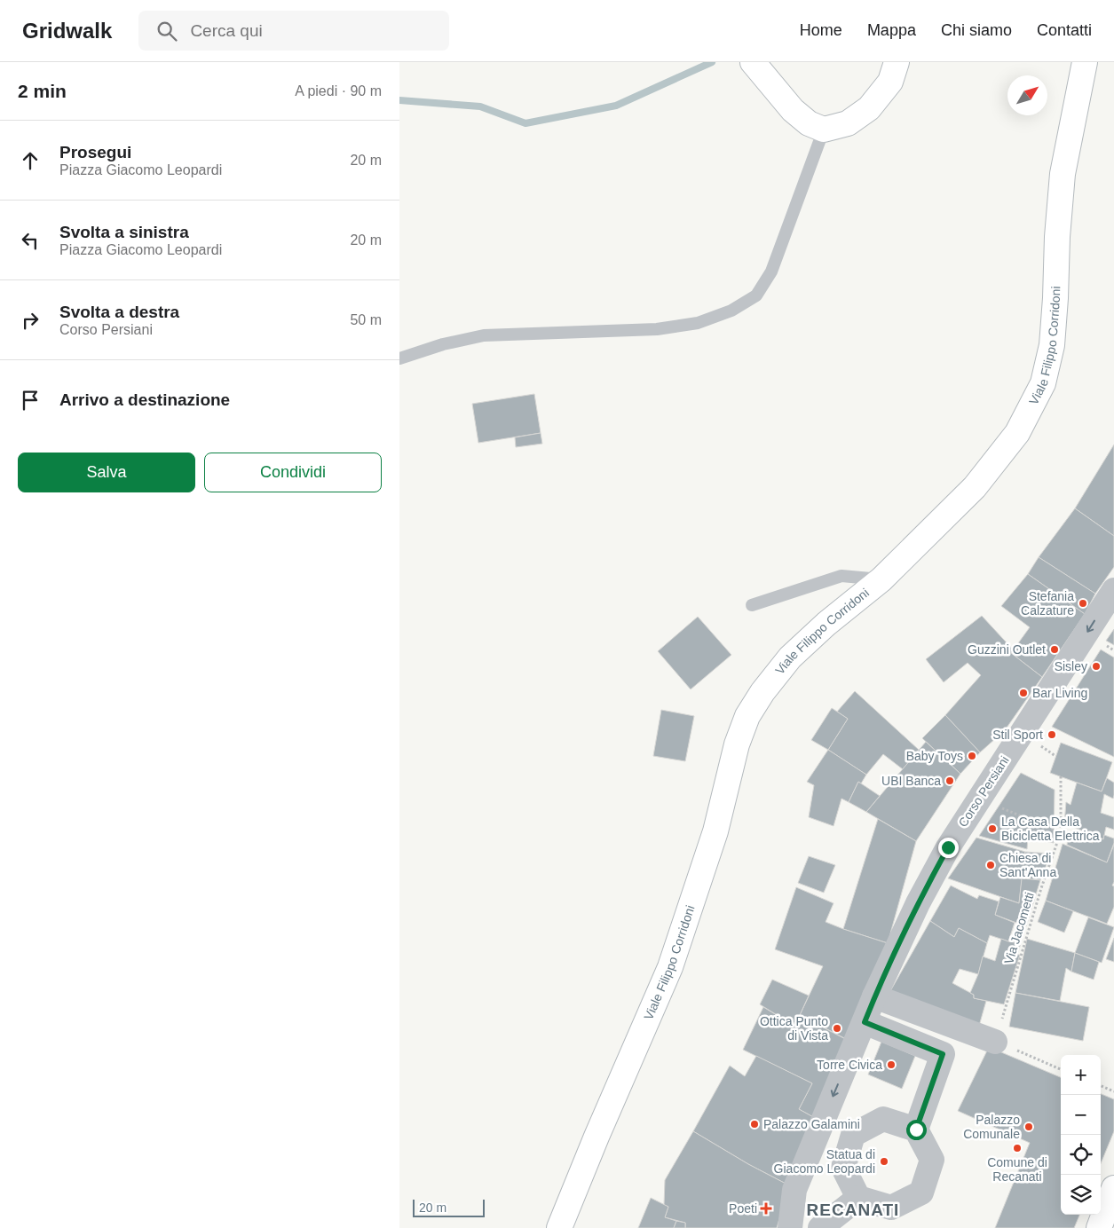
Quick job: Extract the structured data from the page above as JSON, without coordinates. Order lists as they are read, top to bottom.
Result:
{
  "streets": {
    "main road": ["Viale Filippo Corridoni"],
    "street": ["Corso Persiani"],
    "path": ["Via Jacometti"]
  },
  "one_way": ["Corso Persiani"],
  "districts": ["RECANATI"],
  "places": {
    "other": [
      "Stefania Calzature",
      "Guzzini Outlet",
      "Sisley",
      "Bar Living",
      "Stil Sport",
      "Baby Toys",
      "UBI Banca",
      "La Casa Della Bicicletta Elettrica",
      "Chiesa di Sant'Anna",
      "Ottica Punto di Vista",
      "Torre Civica",
      "Palazzo Galamini",
      "Palazzo Comunale",
      "Comune di Recanati",
      "Statua di Giacomo Leopardi"
    ],
    "health": ["Poeti"]
  },
  "scale_bar": "20 m",
  "north": "top right",
  "page": {
    "header": "Gridwalk",
    "search": "Cerca qui",
    "nav": [
      "Home",
      "Mappa",
      "Chi siamo",
      "Contatti"
    ],
    "heading": ["2 min", "A piedi · 90 m"],
    "list": [
      ["Prosegui", "Piazza Giacomo Leopardi", "20 m"],
      ["Svolta a sinistra", "Piazza Giacomo Leopardi", "20 m"],
      ["Svolta a destra", "Corso Persiani", "50 m"],
      "Arrivo a destinazione"
    ],
    "buttons": ["Salva", "Condividi"],
    "map_buttons": ["+", "−"],
    "scale": "20 m"
  }
}
